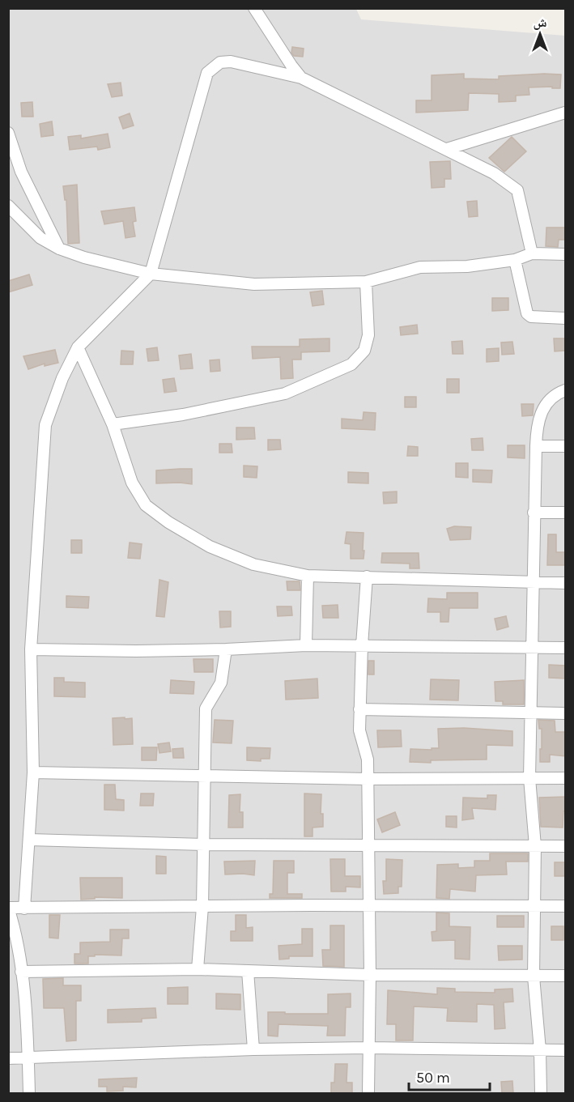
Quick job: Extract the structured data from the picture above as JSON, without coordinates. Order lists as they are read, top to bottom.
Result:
{
  "scale_bar": "50 m",
  "north": "top"
}
